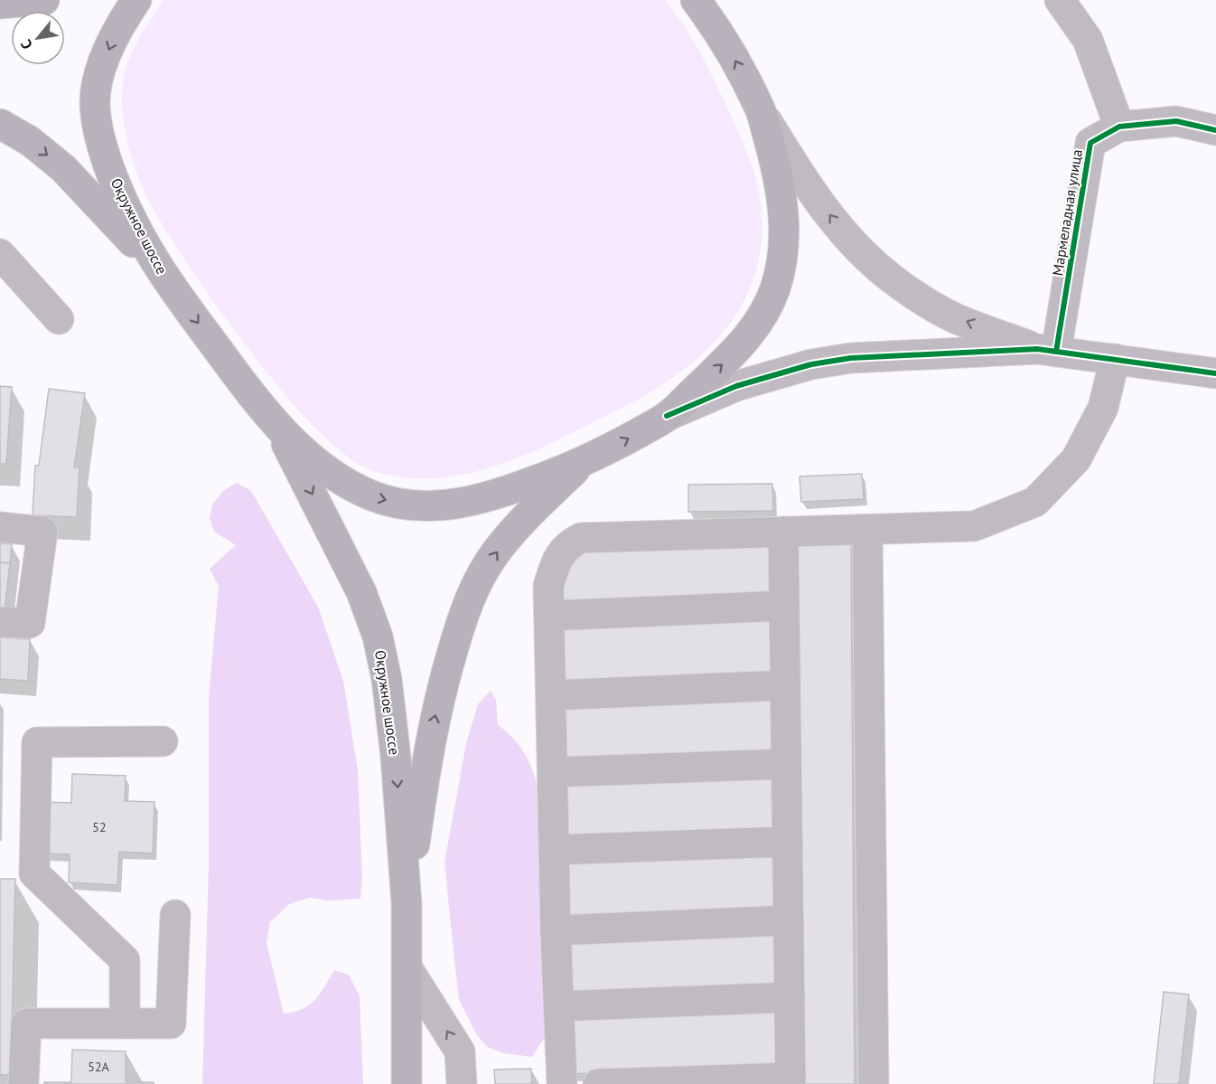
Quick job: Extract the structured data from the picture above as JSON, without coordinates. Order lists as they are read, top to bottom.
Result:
{
  "streets": {
    "main road": ["Окружное шоссе"],
    "street": ["Мармеладная улица"]
  },
  "house_numbers": ["52", "52А"],
  "north": "bottom left"
}
